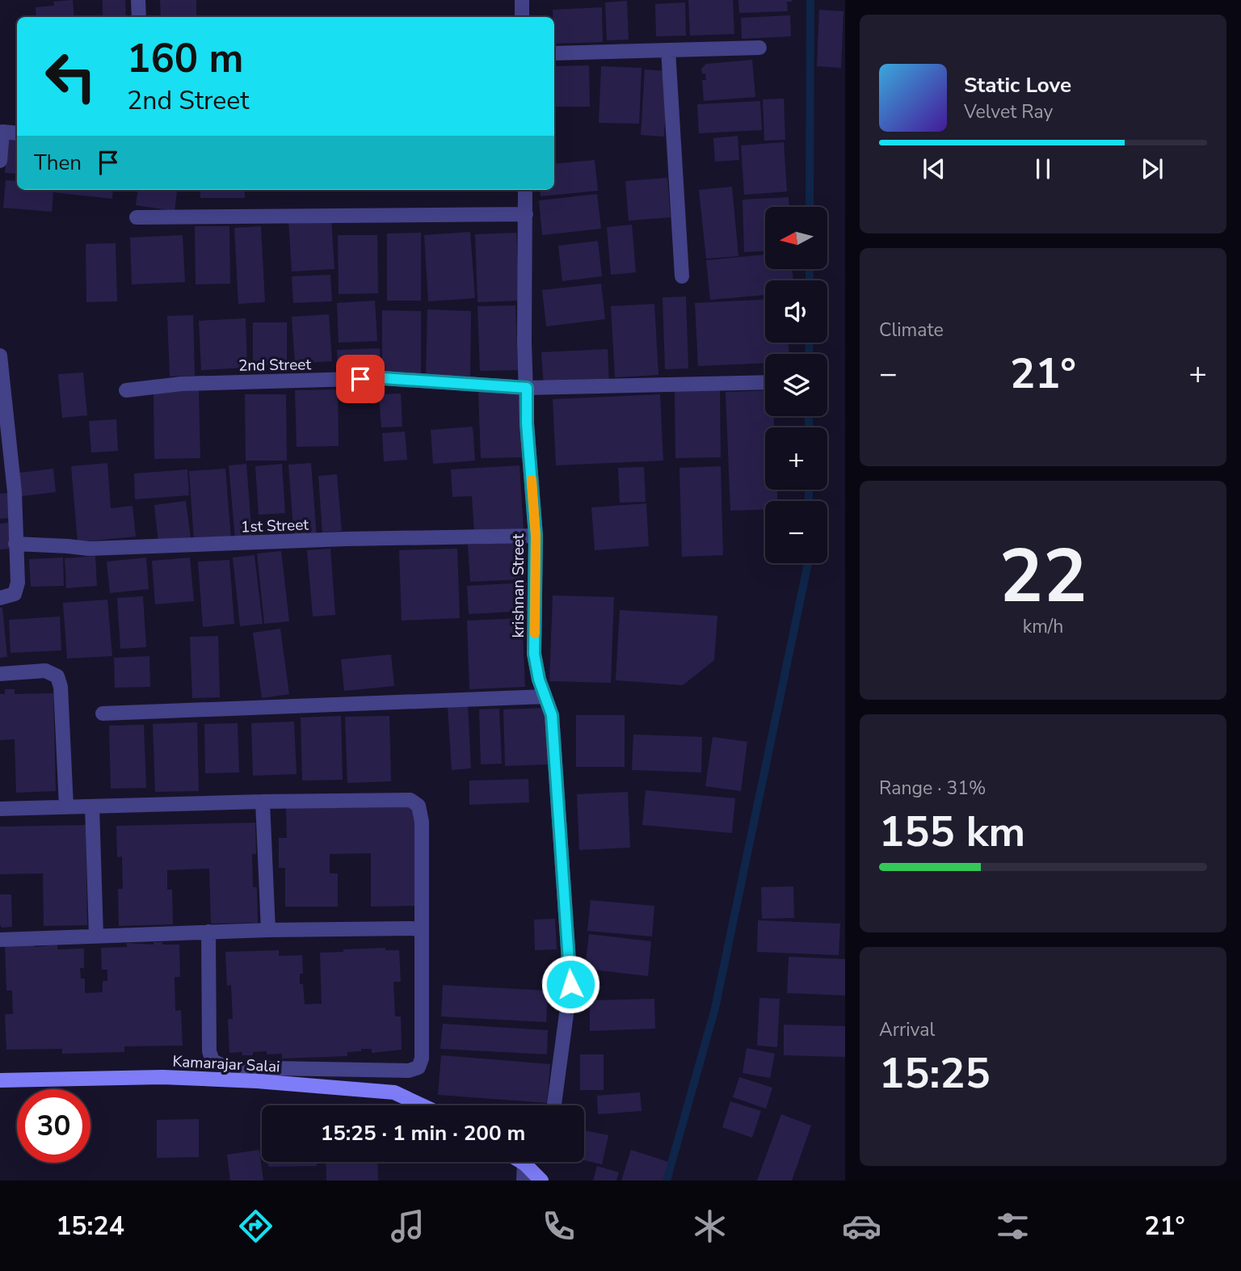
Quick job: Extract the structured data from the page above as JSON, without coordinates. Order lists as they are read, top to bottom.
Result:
{
  "streets": {
    "street": [
      "2nd Street",
      "1st Street",
      "krishnan Street",
      "Kamarajar Salai"
    ]
  },
  "crossings": [
    ["2nd Street", "krishnan Street"],
    ["1st Street", "krishnan Street"]
  ],
  "north": "left",
  "page": {
    "turn": ["160 m", "2nd Street"],
    "song": ["Static Love", "Velvet Ray"],
    "then": "Then",
    "map_buttons": ["+", "−"],
    "tile": [
      "Climate",
      ["22", "km/h"],
      ["Range · 31%", "155 km"],
      ["Arrival", "15:25"]
    ],
    "heat": ["−", "21°", "+"],
    "limit": "30",
    "trip": "15:25 · 1 min · 200 m",
    "tabs": ["15:24", "21°"]
  }
}
